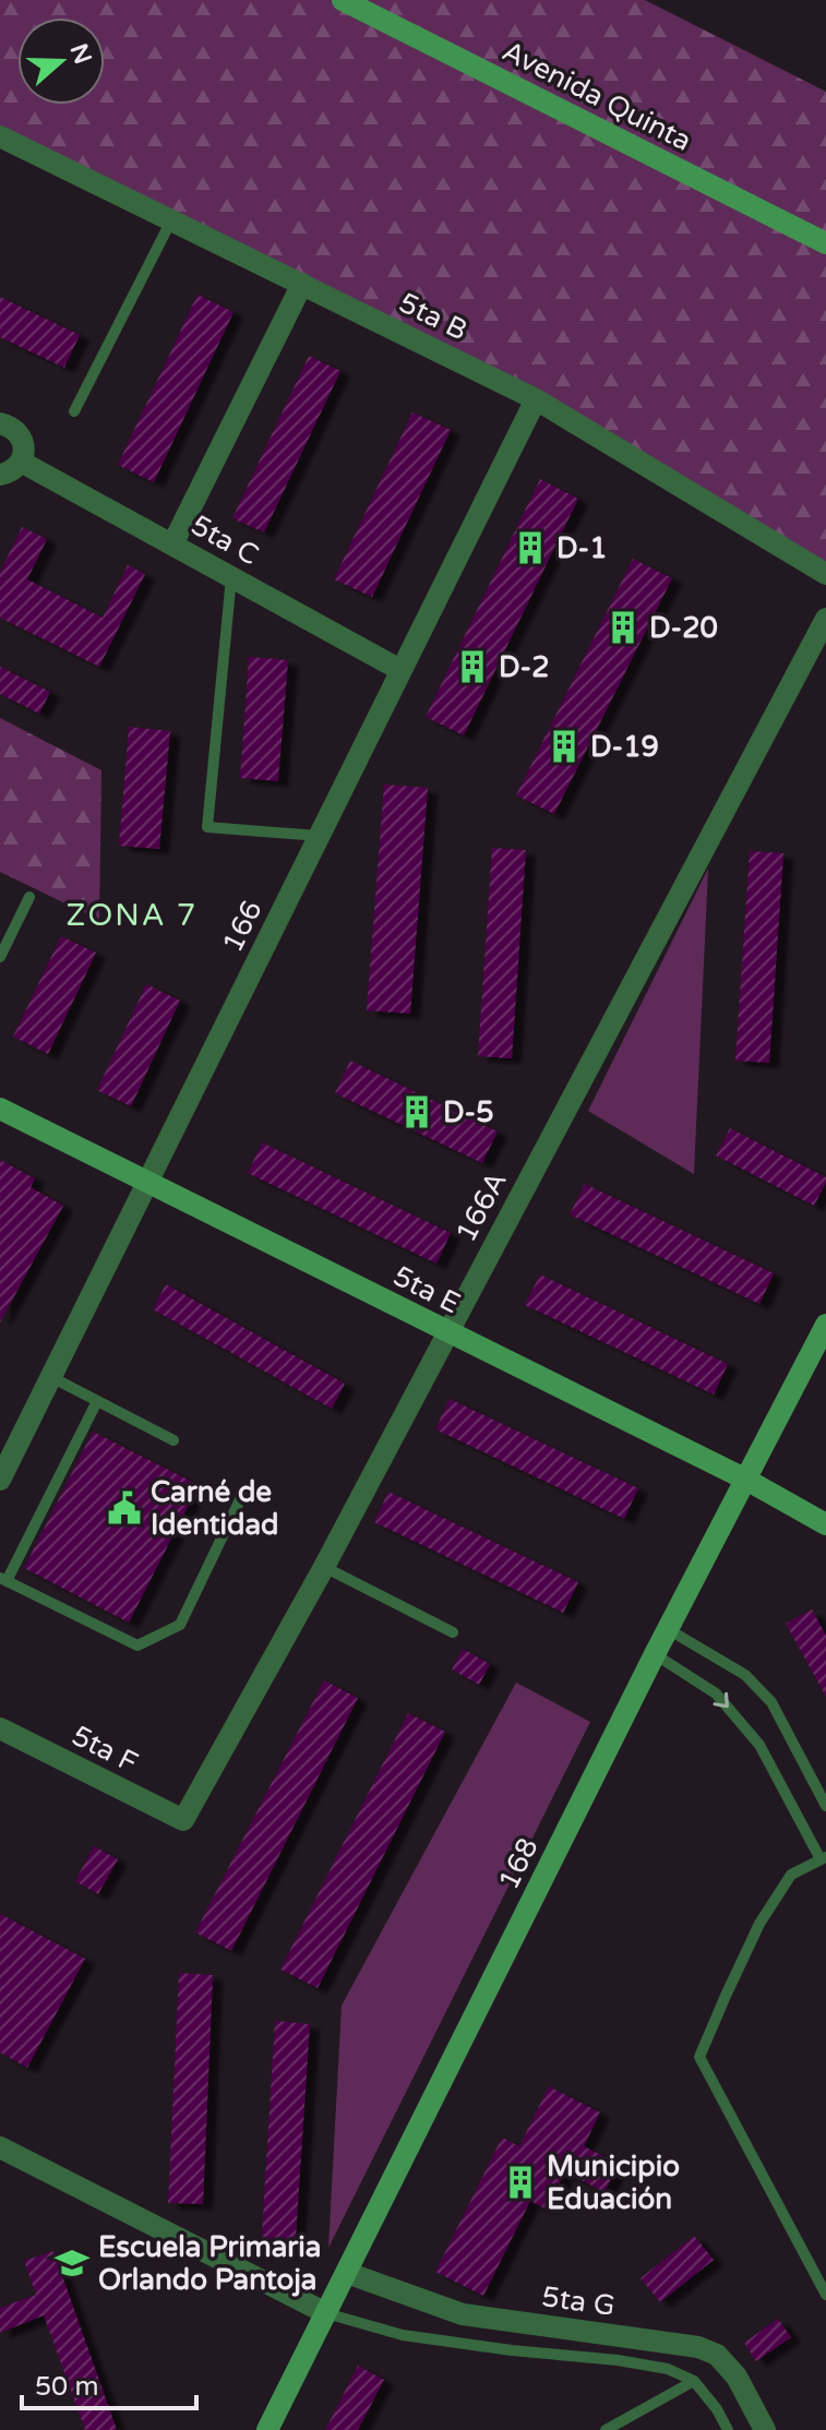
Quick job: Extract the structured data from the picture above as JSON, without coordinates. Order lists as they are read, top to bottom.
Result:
{
  "streets": {
    "street": [
      "Avenida Quinta",
      "5ta B",
      "5ta C",
      "166",
      "166A",
      "5ta E",
      "5ta F",
      "168",
      "5ta G"
    ]
  },
  "crossings": [
    ["5ta B", "166"],
    ["5ta C", "166"],
    ["166", "5ta E"],
    ["166A", "5ta E"],
    ["166A", "5ta F"],
    ["5ta E", "168"],
    ["168", "5ta G"]
  ],
  "districts": ["ZONA 7"],
  "places": {
    "building": [
      "D-1",
      "D-20",
      "D-2",
      "D-19",
      "D-5",
      "Municipio Eduación"
    ],
    "public building": ["Carné de Identidad"],
    "school or university": ["Escuela Primaria Orlando Pantoja"]
  },
  "scale_bar": "50 m",
  "north": "right"
}
